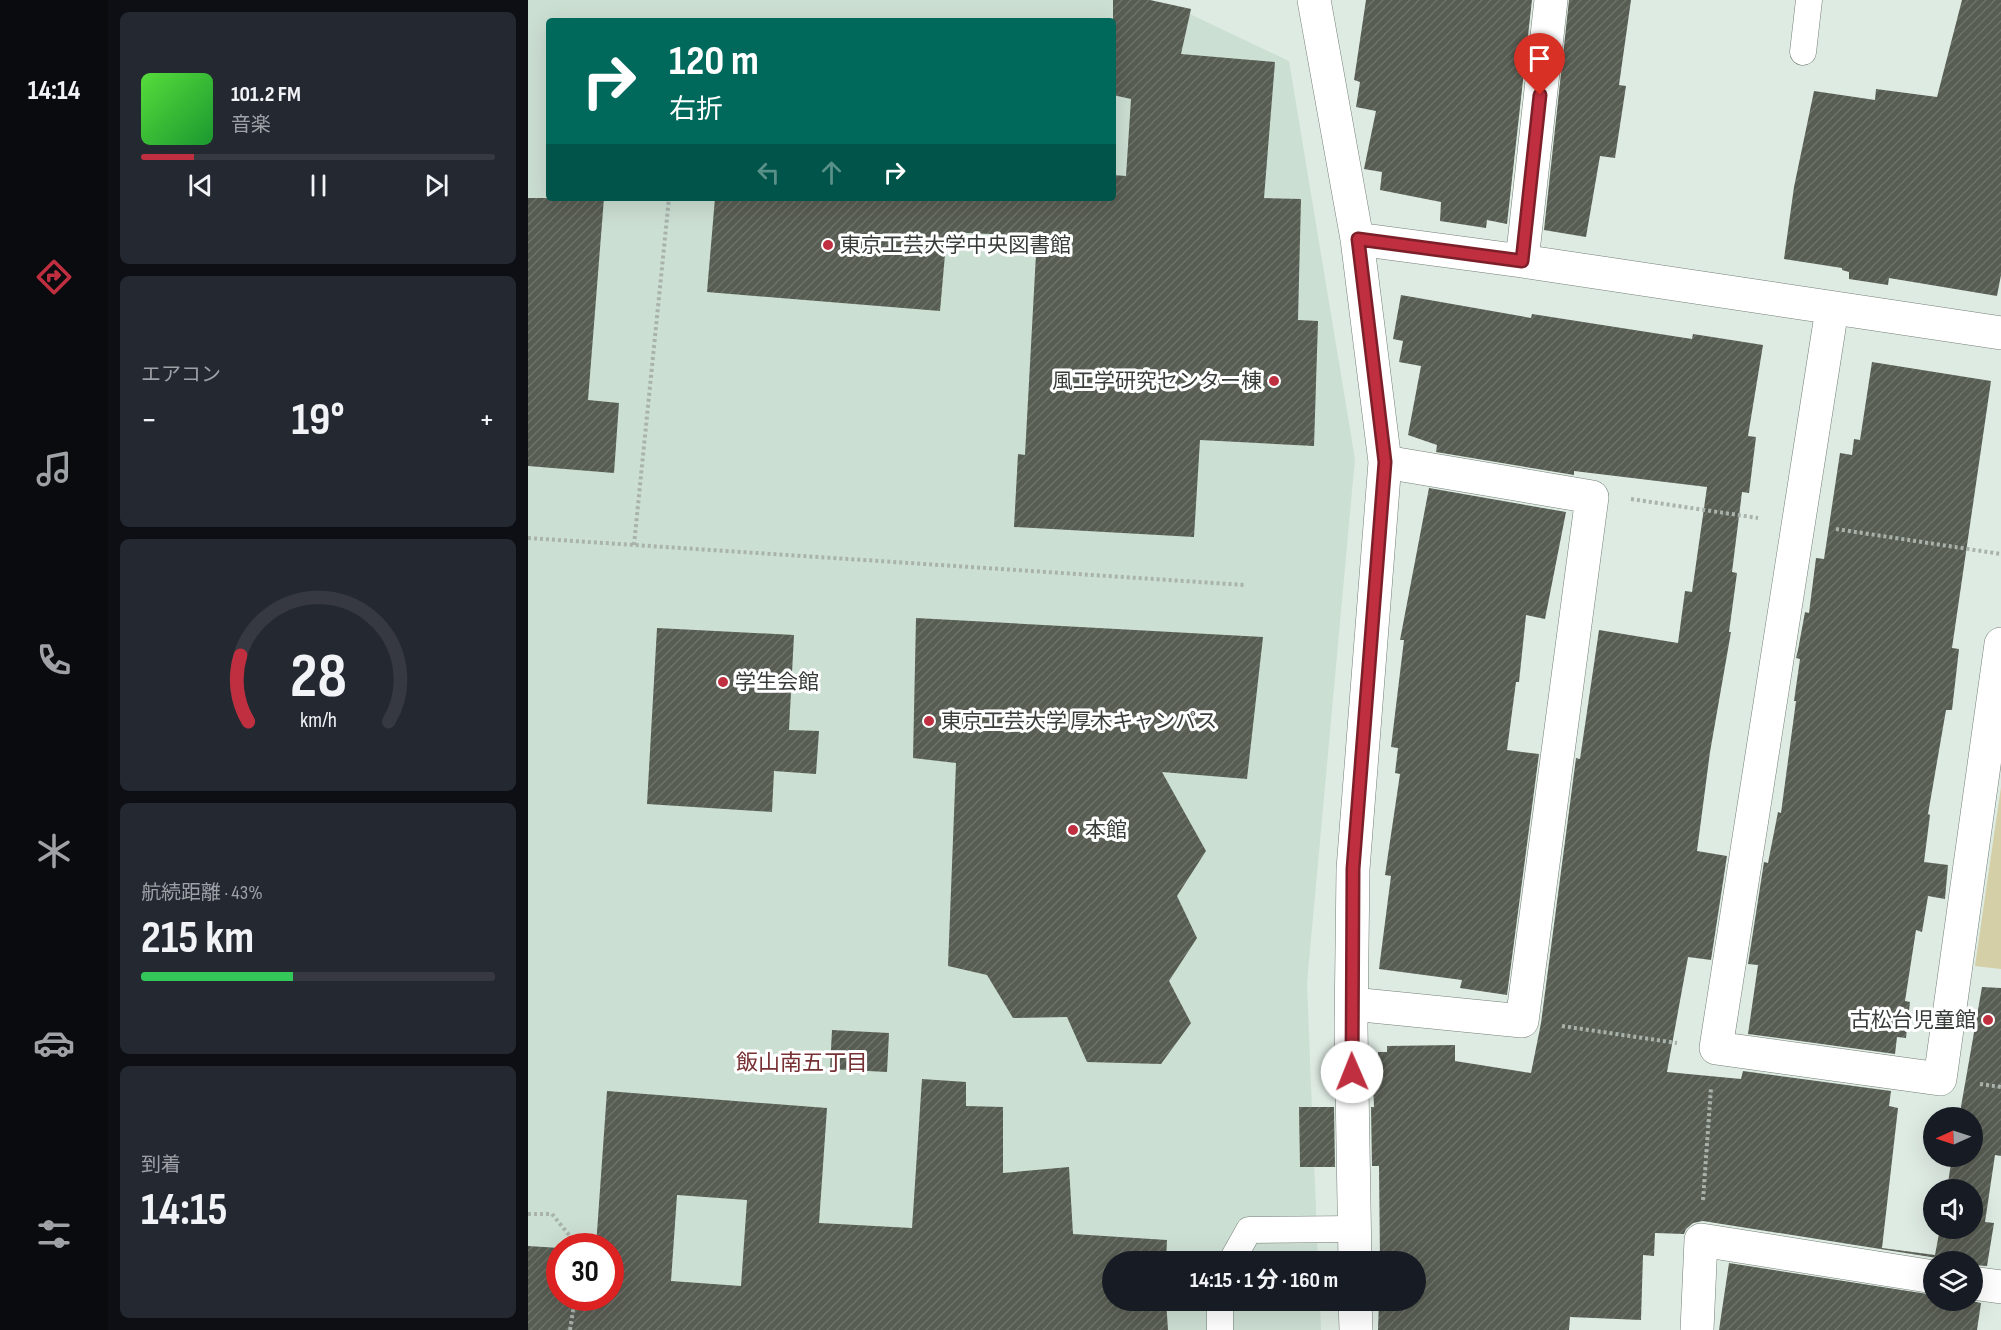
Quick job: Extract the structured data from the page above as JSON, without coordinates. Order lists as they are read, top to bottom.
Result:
{
  "districts": ["飯山南五丁目"],
  "places": [
    "東京工芸大学中央図書館",
    "風工学研究センター棟",
    "学生会館",
    "東京工芸大学 厚木キャンパス",
    "本館",
    "古松台児童館"
  ],
  "north": "left",
  "page": {
    "tabs": "14:14",
    "turn": ["120 m", "右折"],
    "song": ["101.2 FM", "音楽"],
    "tile": [
      "エアコン",
      ["航続距離 · 43%", "215 km"],
      ["到着", "14:15"]
    ],
    "heat": ["−", "19°", "+"],
    "limit": "30",
    "trip": "14:15 · 1 分 · 160 m",
    "gauge": ["28", "km/h"]
  }
}
